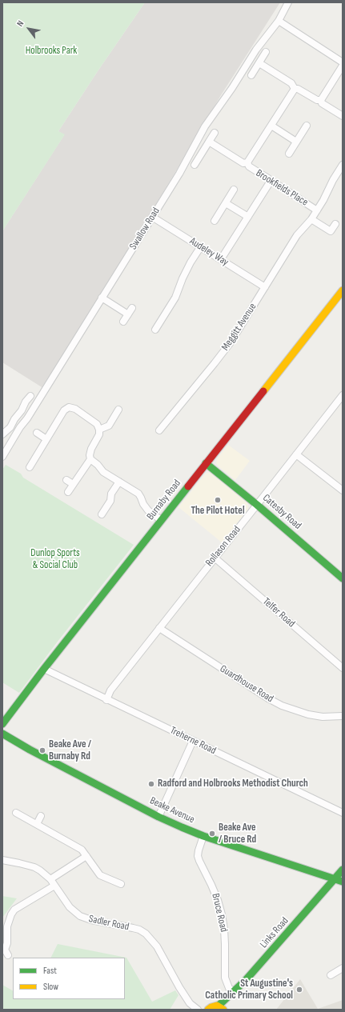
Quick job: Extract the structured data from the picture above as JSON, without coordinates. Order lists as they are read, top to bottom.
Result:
{
  "streets": {
    "street": [
      "Brookfields Place",
      "Swallow Road",
      "Audeley Way",
      "Meggitt Avenue",
      "Burnaby Road",
      "Catesby Road",
      "Rollason Road",
      "Telfer Road",
      "Guardhouse Road",
      "Treherne Road",
      "Beake Avenue",
      "Bruce Road",
      "Sadler Road",
      "Links Road"
    ]
  },
  "crossings": [
    ["Brookfields Place", "Meggitt Avenue"],
    ["Swallow Road", "Audeley Way"],
    ["Audeley Way", "Meggitt Avenue"],
    ["Burnaby Road", "Catesby Road"],
    ["Burnaby Road", "Treherne Road"],
    ["Catesby Road", "Rollason Road"],
    ["Rollason Road", "Telfer Road"],
    ["Rollason Road", "Guardhouse Road"],
    ["Rollason Road", "Treherne Road"],
    ["Beake Avenue", "Bruce Road"],
    ["Beake Avenue", "Links Road"],
    ["Bruce Road", "Links Road"]
  ],
  "parks": ["Holbrooks Park", "Dunlop Sports & Social Club"],
  "places": [
    "The Pilot Hotel",
    "Beake Ave / Burnaby Rd",
    "Radford and Holbrooks Methodist Church",
    "Beake Ave / Bruce Rd",
    "St Augustine's Catholic Primary School"
  ],
  "legend": ["Fast", "Slow"],
  "north": "top left"
}
